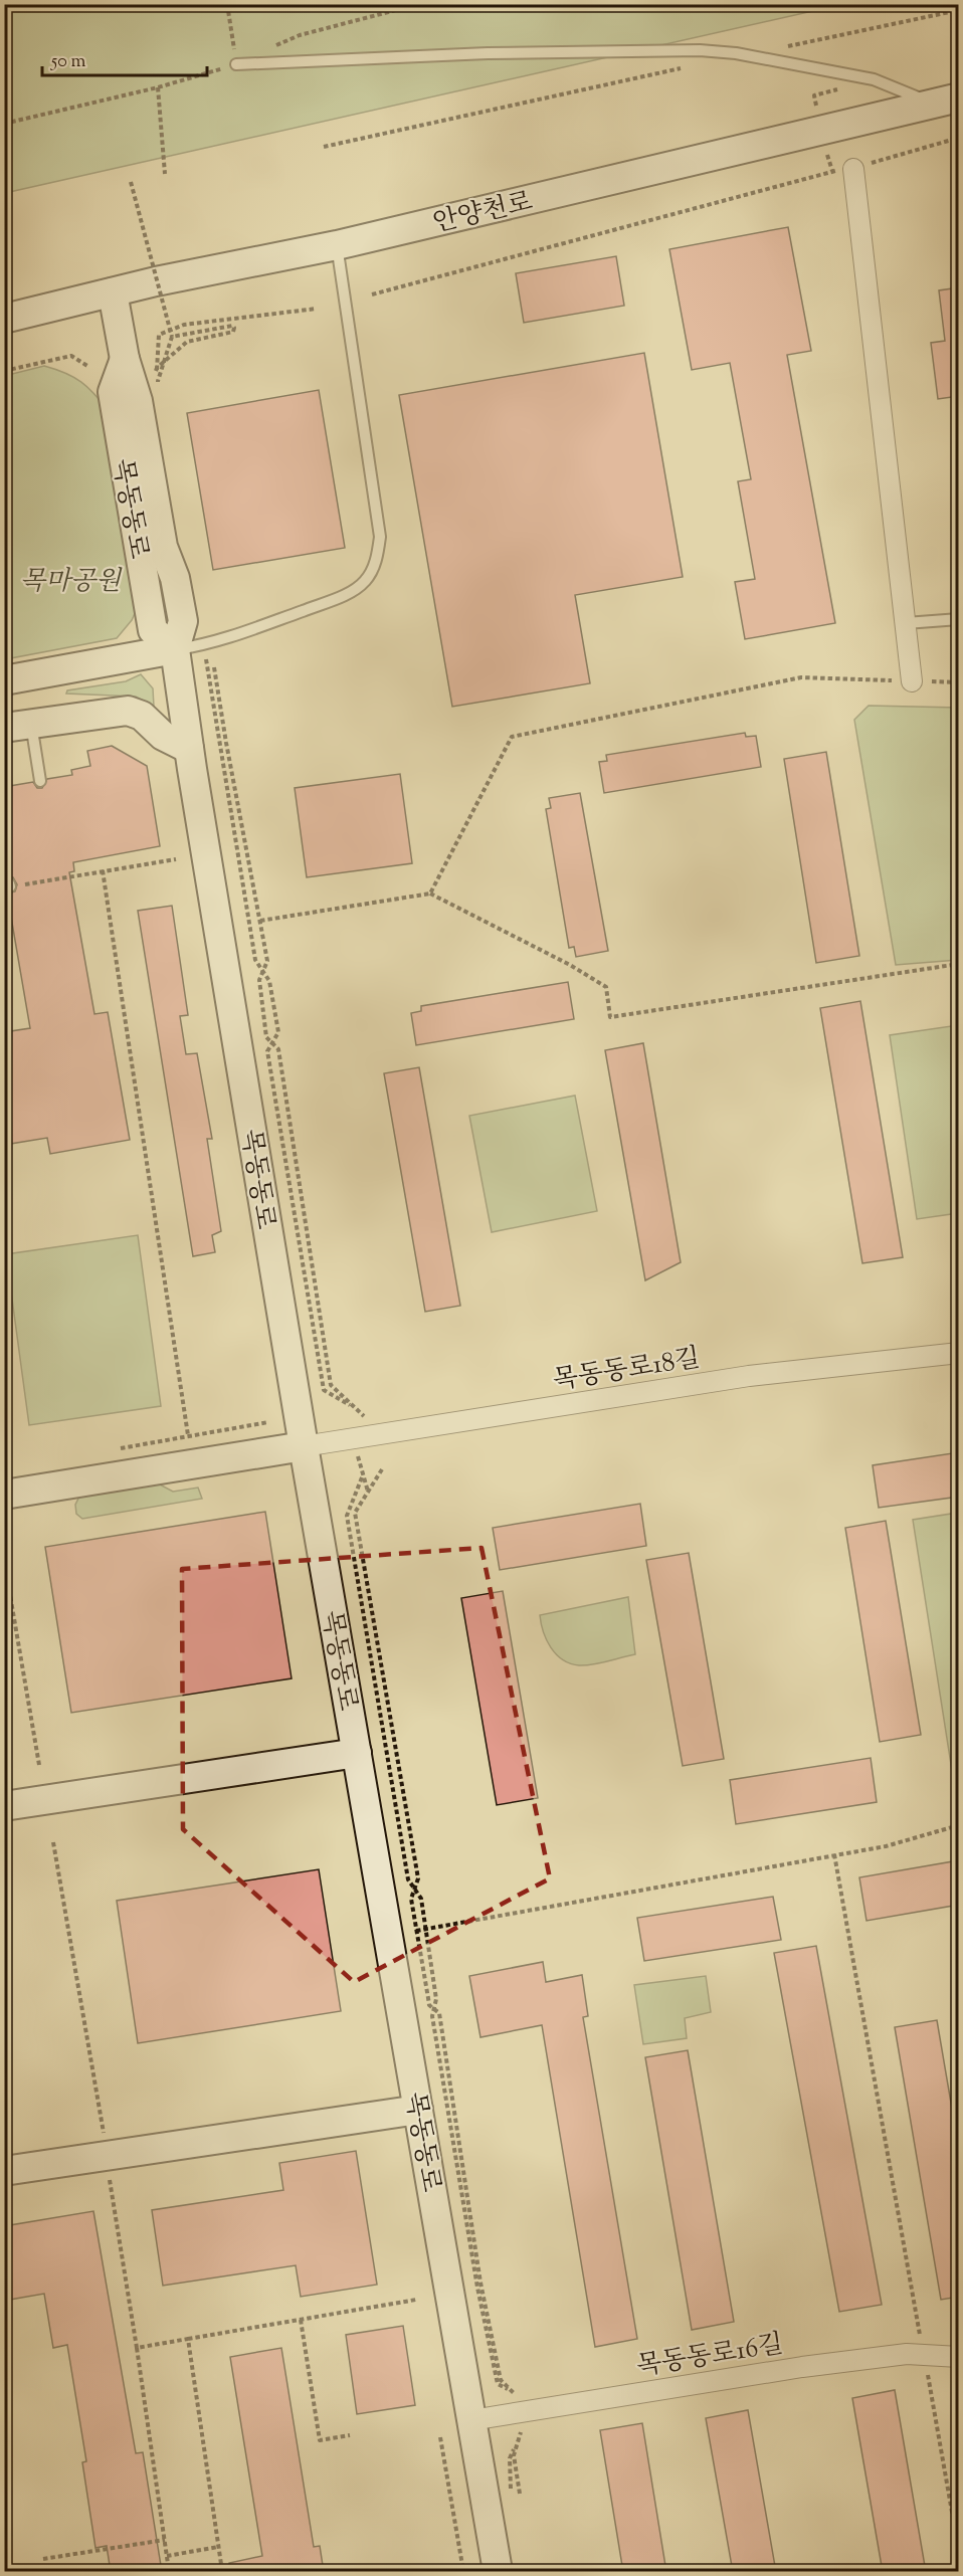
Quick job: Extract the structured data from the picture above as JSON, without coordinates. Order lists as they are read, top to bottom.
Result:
{
  "streets": {
    "main road": ["안양천로", "목동동로"],
    "street": ["목동동로18길", "목동동로16길"]
  },
  "crossings": [
    ["안양천로", "목동동로"],
    ["목동동로", "목동동로18길"],
    ["목동동로", "목동동로16길"]
  ],
  "parks": ["목마공원"],
  "scale_bar": "50 m"
}
